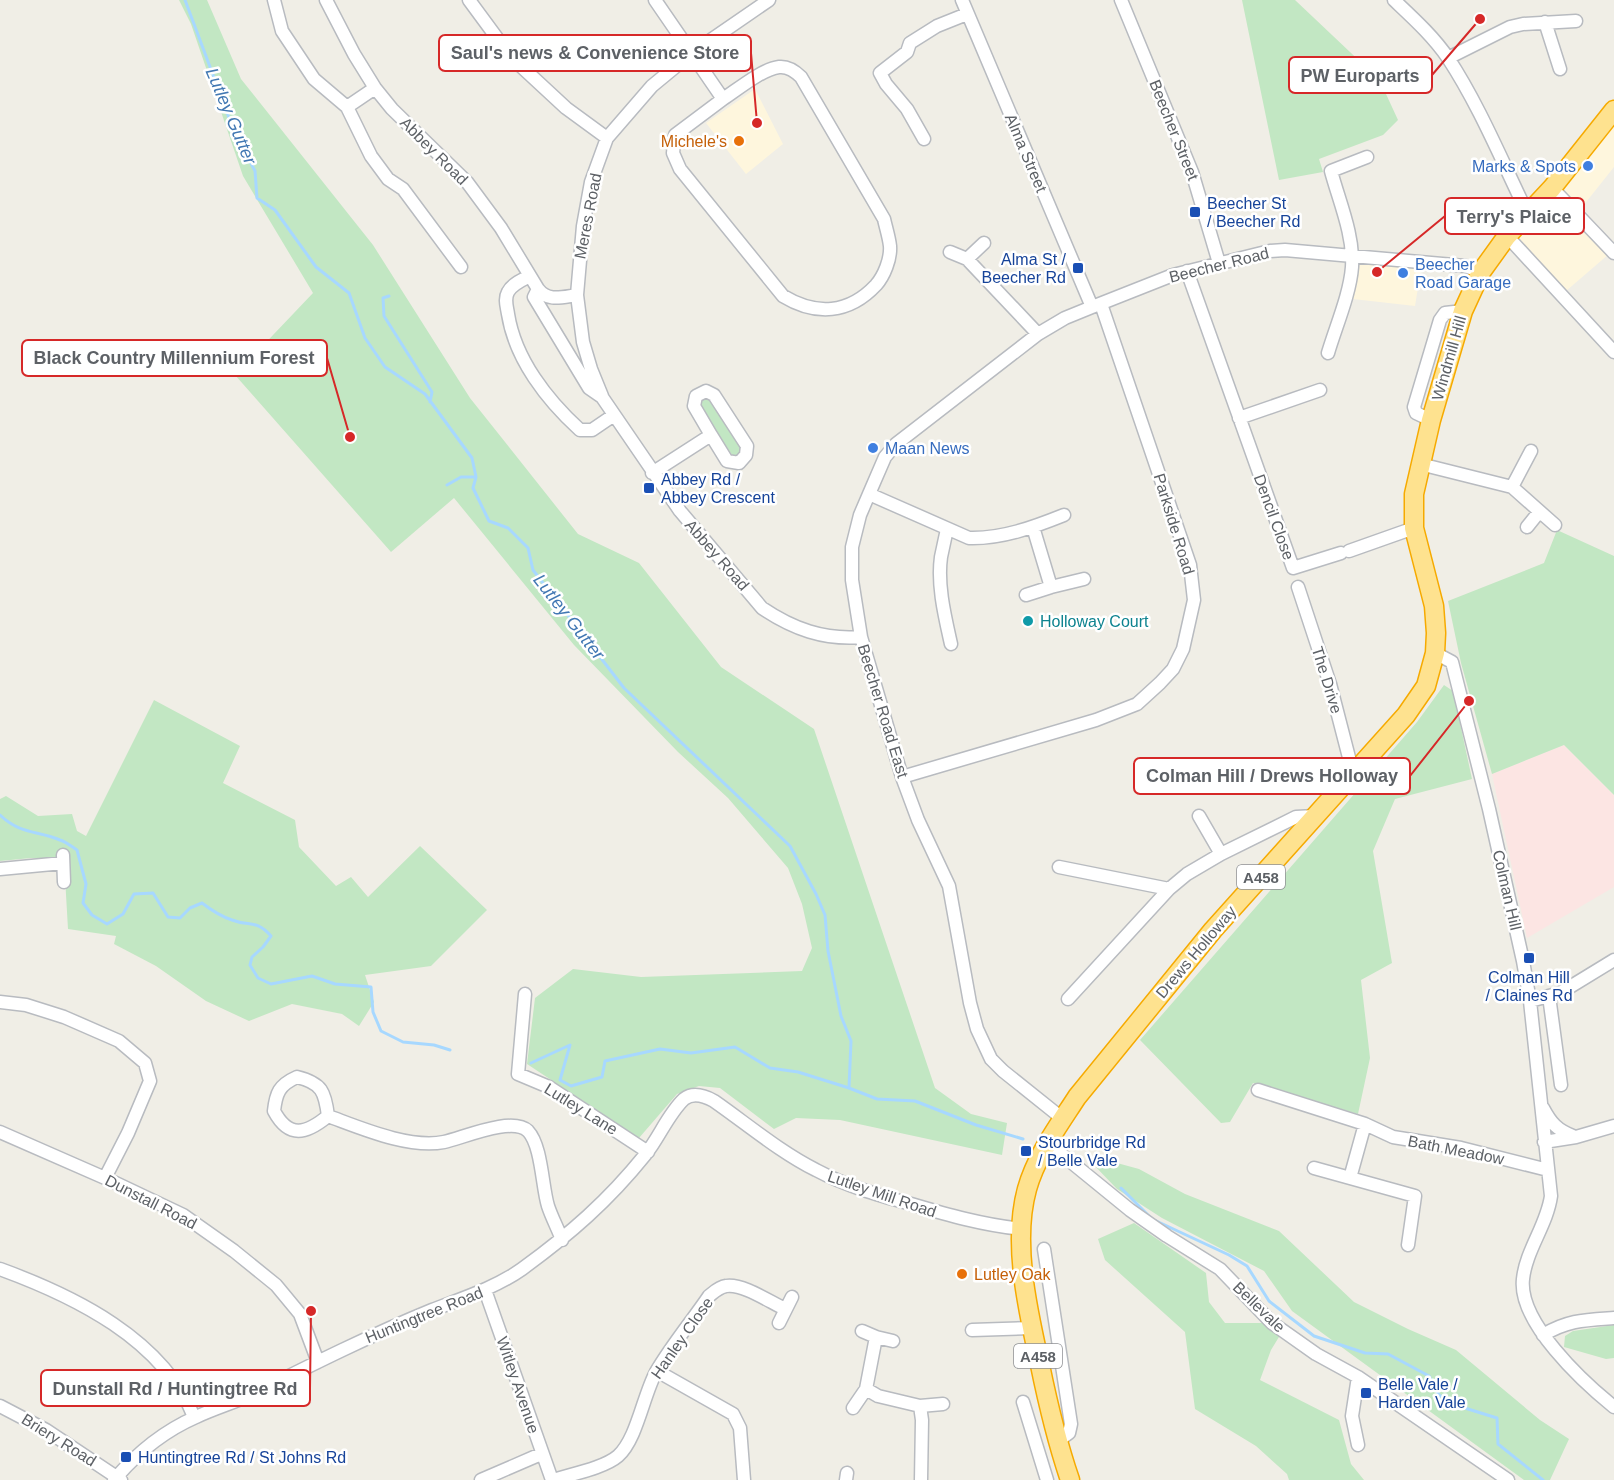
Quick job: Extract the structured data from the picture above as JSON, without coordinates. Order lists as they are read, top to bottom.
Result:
{
  "streets": {
    "highway": ["Windmill Hill", "A458", "Drews Holloway"],
    "street": [
      "Beecher Street",
      "Abbey Road",
      "Alma Street",
      "Meres Road",
      "Beecher Road",
      "Dencil Close",
      "Parkside Road",
      "The Drive",
      "Beecher Road East",
      "Colman Hill",
      "Lutley Lane",
      "Bath Meadow",
      "Lutley Mill Road",
      "Dunstall Road",
      "Bellevale",
      "Huntingtree Road",
      "Hanley Close",
      "Witley Avenue",
      "Briery Road"
    ]
  },
  "crossings": [
    ["Beecher Street", "Beecher Road"],
    ["Abbey Road", "Meres Road"],
    ["Abbey Road", "Beecher Road East"],
    ["Alma Street", "Beecher Road"],
    ["Alma Street", "Parkside Road"],
    ["Beecher Road", "Windmill Hill"],
    ["Beecher Road", "Dencil Close"],
    ["Beecher Road", "Parkside Road"],
    ["Beecher Road", "Beecher Road East"],
    ["Windmill Hill", "Dencil Close"],
    ["Windmill Hill", "Colman Hill"],
    ["Windmill Hill", "Drews Holloway"],
    ["Parkside Road", "Beecher Road East"],
    ["The Drive", "Drews Holloway"],
    ["Beecher Road East", "Drews Holloway"],
    ["A458", "Drews Holloway"],
    ["A458", "Lutley Mill Road"],
    ["A458", "Bellevale"],
    ["Colman Hill", "Drews Holloway"],
    ["Colman Hill", "Bath Meadow"],
    ["Drews Holloway", "Bellevale"],
    ["Lutley Lane", "Huntingtree Road"],
    ["Lutley Mill Road", "Huntingtree Road"],
    ["Dunstall Road", "Huntingtree Road"],
    ["Huntingtree Road", "Witley Avenue"],
    ["Huntingtree Road", "Briery Road"],
    ["Hanley Close", "Witley Avenue"]
  ],
  "water": ["Lutley Gutter"],
  "places": {
    "other": [
      "PW Europarts",
      "Saul's news & Convenience Store",
      "Michele's",
      "Marks & Spots",
      "Terry's Plaice",
      "Beecher Road Garage",
      "Black Country Millennium Forest",
      "Maan News",
      "Holloway Court",
      "Colman Hill / Drews Holloway",
      "Lutley Oak",
      "Dunstall Rd / Huntingtree Rd"
    ],
    "transit": [
      "Beecher St / Beecher Rd",
      "Alma St / Beecher Rd",
      "Abbey Rd / Abbey Crescent",
      "Colman Hill / Claines Rd",
      "Stourbridge Rd / Belle Vale",
      "Belle Vale / Harden Vale",
      "Huntingtree Rd / St Johns Rd"
    ]
  }
}
